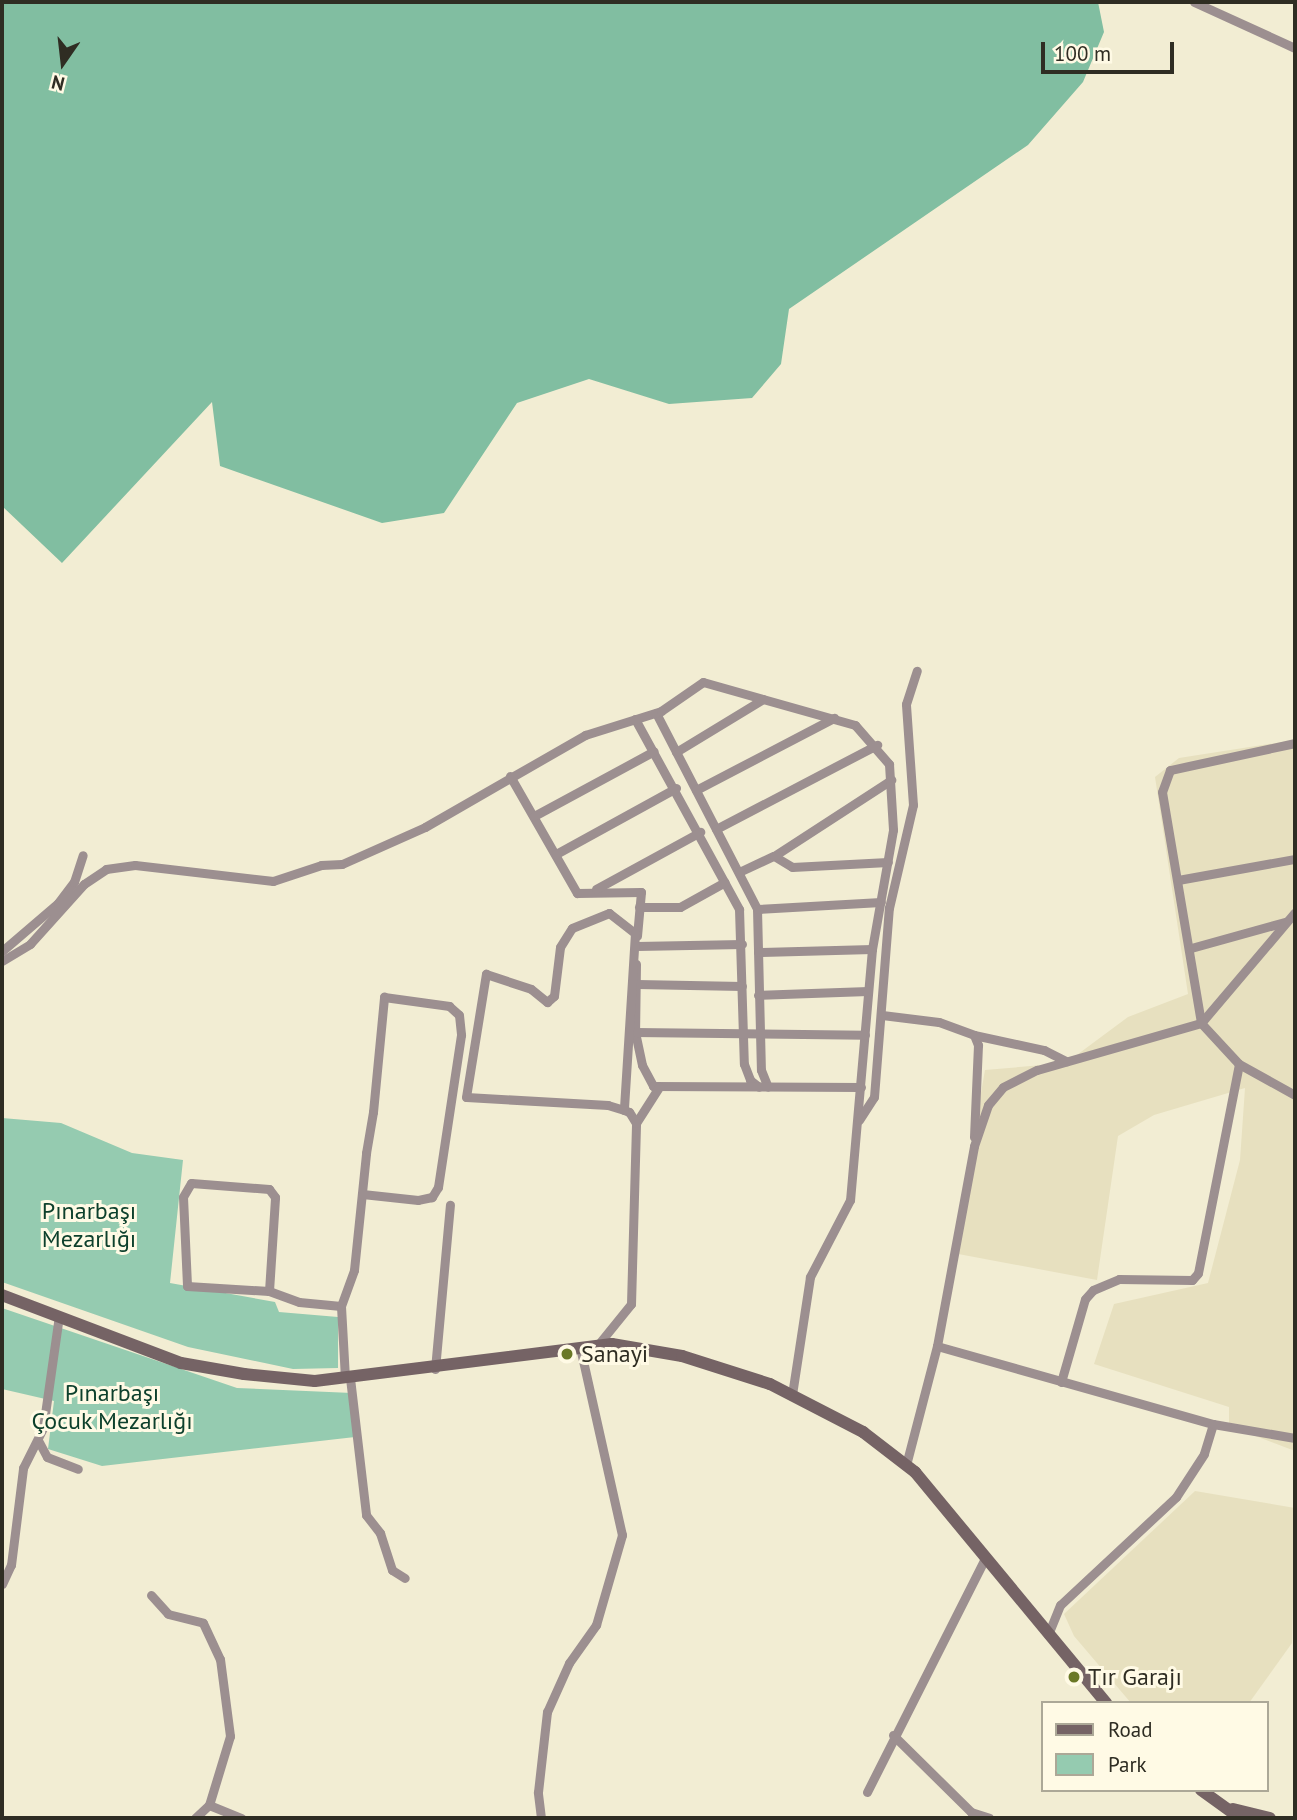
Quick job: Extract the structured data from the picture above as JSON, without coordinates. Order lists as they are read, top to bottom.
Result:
{
  "parks": ["Pınarbaşı Mezarlığı", "Pınarbaşı Çocuk Mezarlığı"],
  "places": ["Sanayi", "Tır Garajı"],
  "legend": ["Road", "Park"],
  "scale_bar": "100 m",
  "north": "bottom"
}
